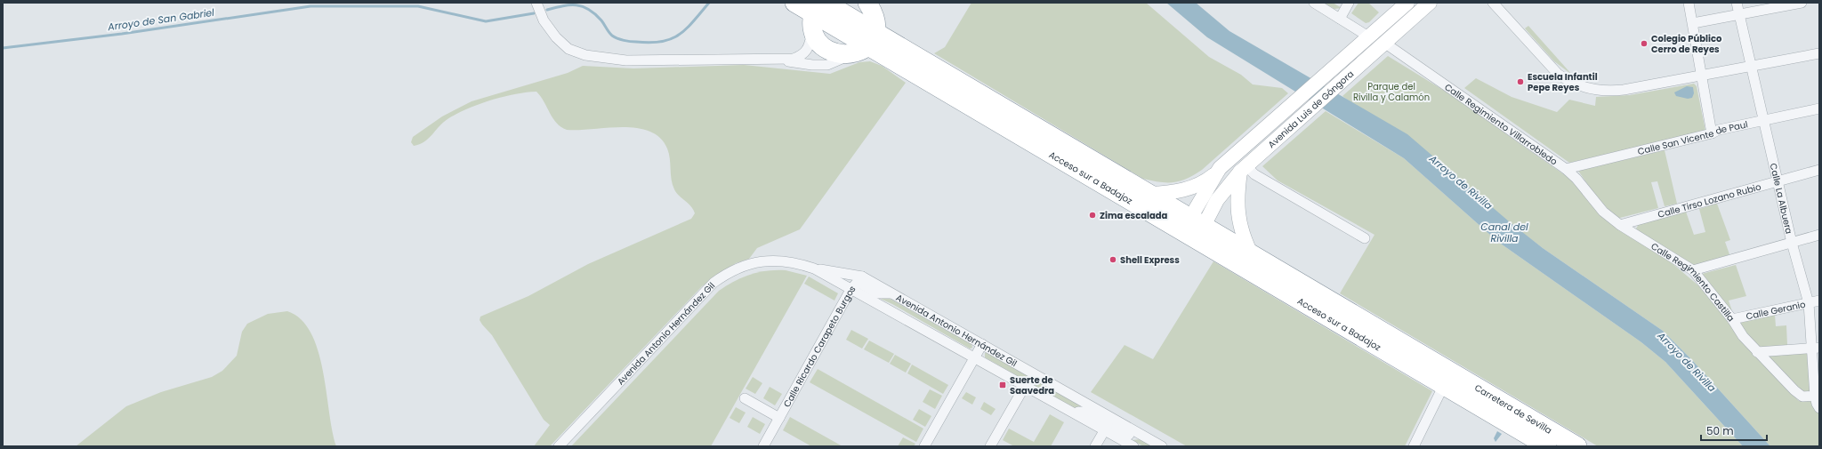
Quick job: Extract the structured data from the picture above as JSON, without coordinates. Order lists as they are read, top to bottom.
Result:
{
  "streets": {
    "highway": ["Acceso sur a Badajoz", "Carretera de Sevilla"],
    "main road": ["Avenida Luis de Góngora"],
    "street": [
      "Calle Regimiento Villarrobledo",
      "Calle San Vicente de Paul",
      "Calle La Albuera",
      "Calle Tirso Lozano Rubio",
      "Calle Regimiento Castilla",
      "Calle Geranio",
      "Avenida Antonio Hernández Gil",
      "Calle Ricardo Carapeto Burgos"
    ]
  },
  "crossings": [
    ["Avenida Luis de Góngora", "Calle Regimiento Villarrobledo"],
    ["Avenida Luis de Góngora", "Acceso sur a Badajoz"],
    ["Calle Regimiento Villarrobledo", "Calle San Vicente de Paul"],
    ["Calle Regimiento Villarrobledo", "Calle Regimiento Castilla"],
    ["Calle San Vicente de Paul", "Calle La Albuera"],
    ["Calle San Vicente de Paul", "Calle Regimiento Castilla"],
    ["Acceso sur a Badajoz", "Carretera de Sevilla"],
    ["Calle La Albuera", "Calle Tirso Lozano Rubio"],
    ["Calle La Albuera", "Calle Regimiento Castilla"],
    ["Calle La Albuera", "Calle Geranio"],
    ["Calle Tirso Lozano Rubio", "Calle Regimiento Castilla"],
    ["Calle Regimiento Castilla", "Calle Geranio"],
    ["Avenida Antonio Hernández Gil", "Calle Ricardo Carapeto Burgos"]
  ],
  "water": ["Arroyo de San Gabriel", "Arroyo de Rivilla", "Canal del Rivilla"],
  "parks": ["Parque del Rivilla y Calamón"],
  "places": {
    "other": [
      "Colegio Público Cerro de Reyes",
      "Escuela Infantil Pepe Reyes",
      "Zima escalada",
      "Shell Express"
    ],
    "transit": ["Suerte de Saavedra"]
  },
  "scale_bar": "50 m"
}
